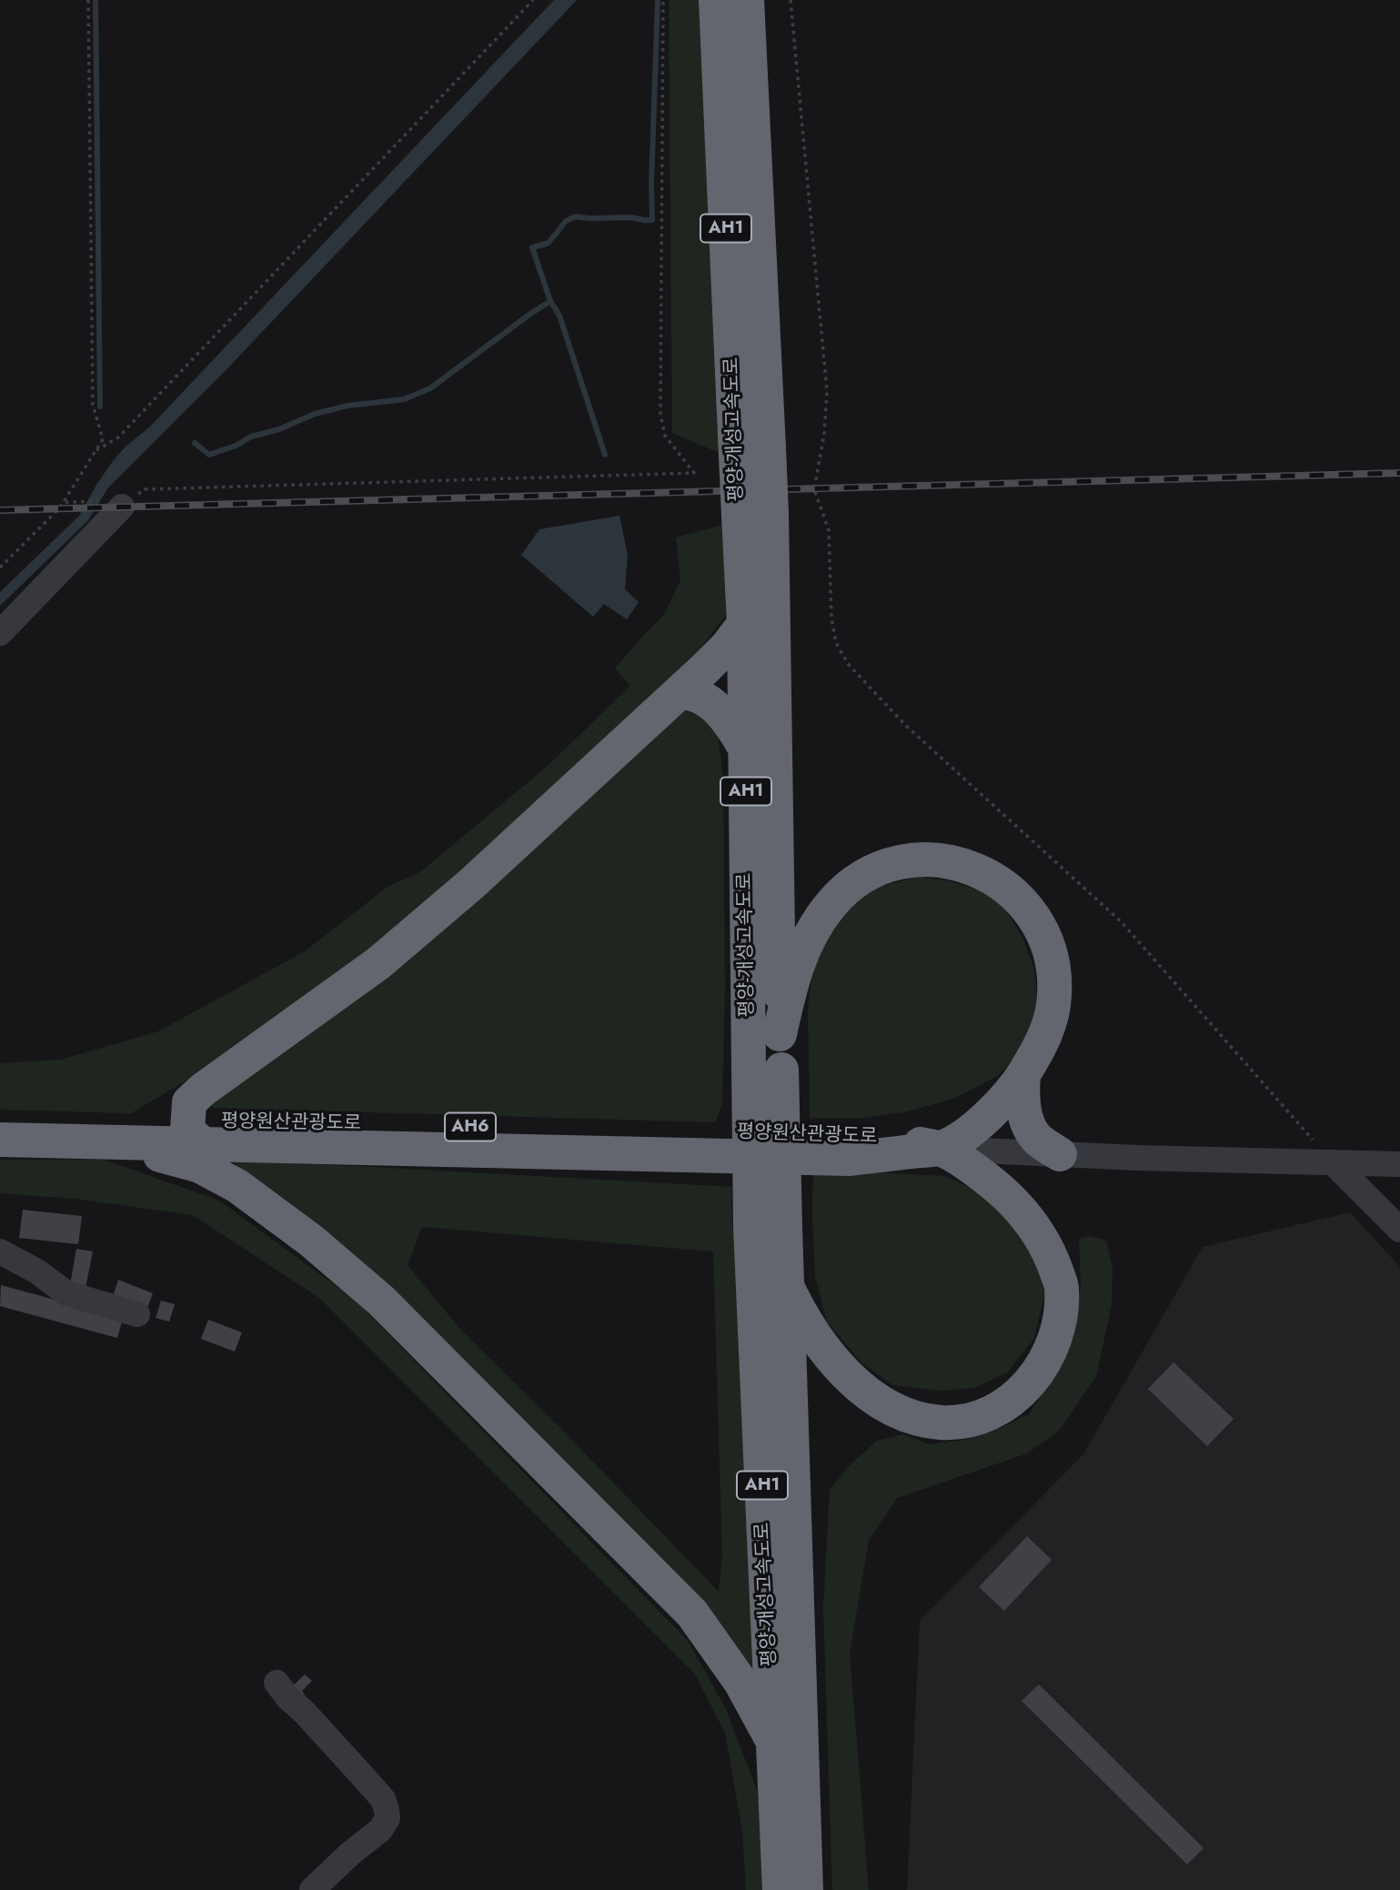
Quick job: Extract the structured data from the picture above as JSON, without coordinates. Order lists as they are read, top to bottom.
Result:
{
  "streets": {
    "highway": [
      "AH1",
      "평양-개성고속도로",
      "평양원산관광도로",
      "AH6"
    ]
  }
}
